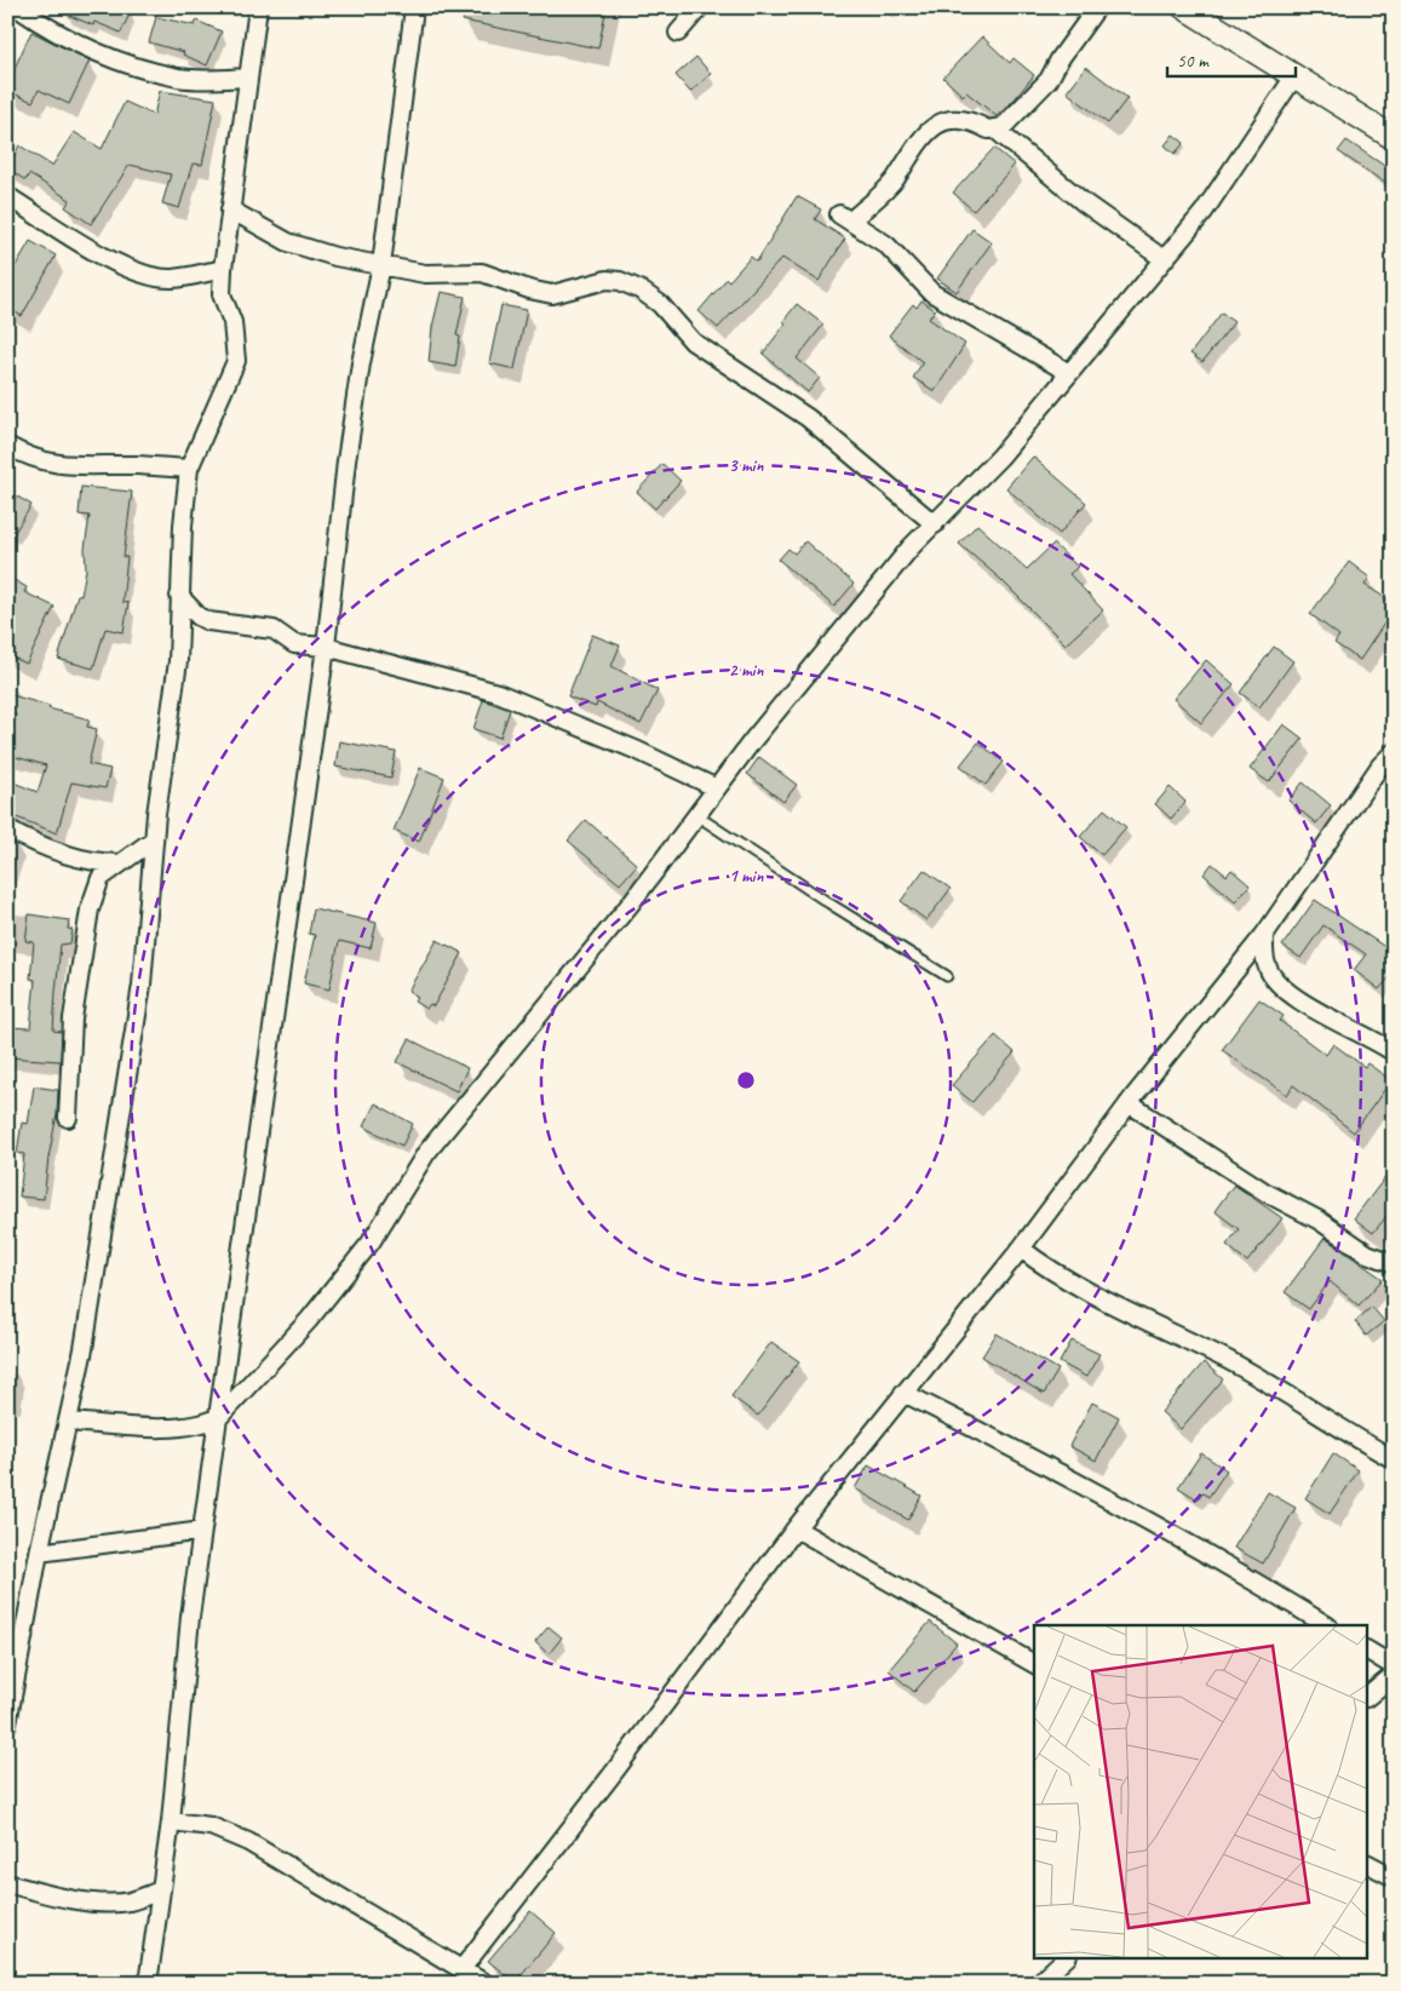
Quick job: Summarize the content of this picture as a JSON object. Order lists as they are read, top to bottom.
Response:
{
  "scale_bar": "50 m",
  "rings": ["3 min", "2 min", "1 min"]
}
